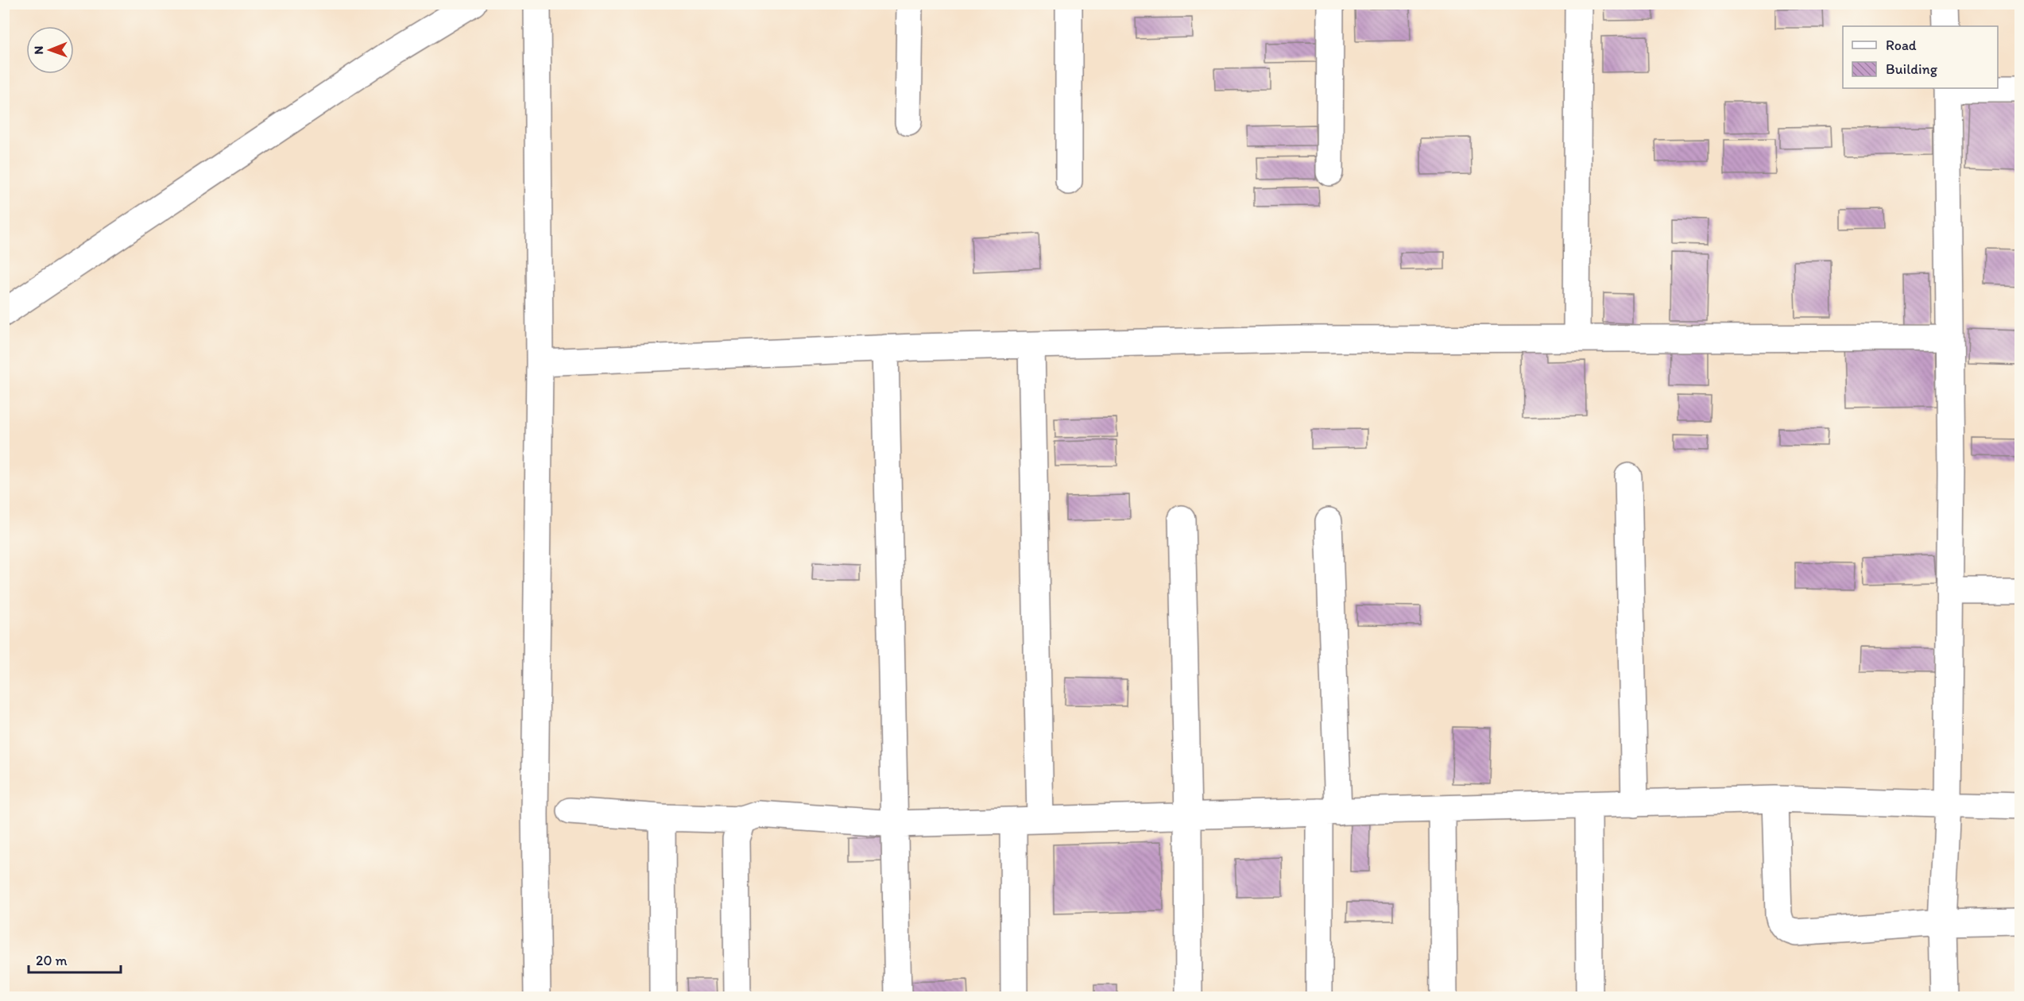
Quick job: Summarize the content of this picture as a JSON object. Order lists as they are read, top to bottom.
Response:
{
  "legend": ["Road", "Building"],
  "scale_bar": "20 m",
  "north": "left"
}
